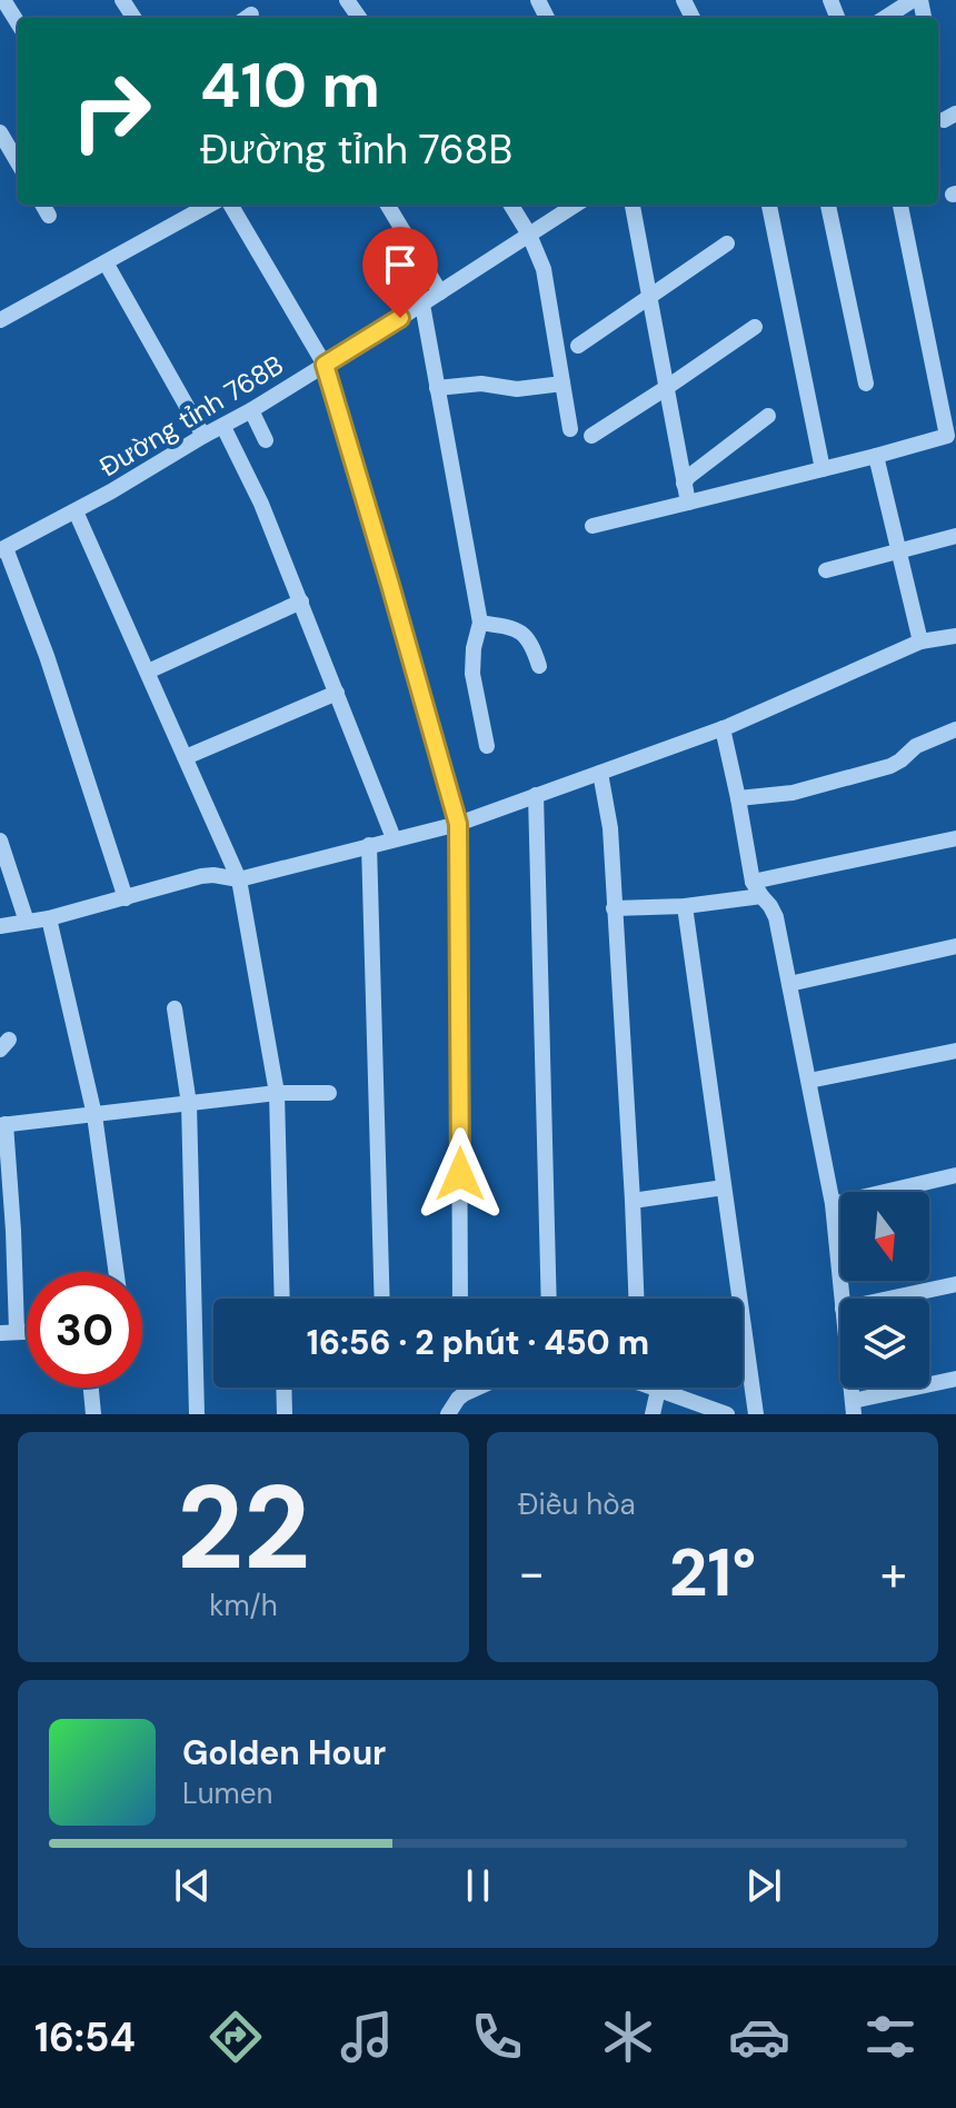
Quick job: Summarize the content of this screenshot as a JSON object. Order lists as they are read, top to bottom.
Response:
{
  "streets": {
    "street": ["Đường tỉnh 768B"]
  },
  "north": "bottom",
  "page": {
    "turn": ["410 m", "Đường tỉnh 768B"],
    "limit": "30",
    "trip": "16:56 · 2 phút · 450 m",
    "tile": [
      ["22", "km/h"],
      "Điều hòa"
    ],
    "heat": ["−", "21°", "+"],
    "song": ["Golden Hour", "Lumen"],
    "tabs": "16:54"
  }
}
